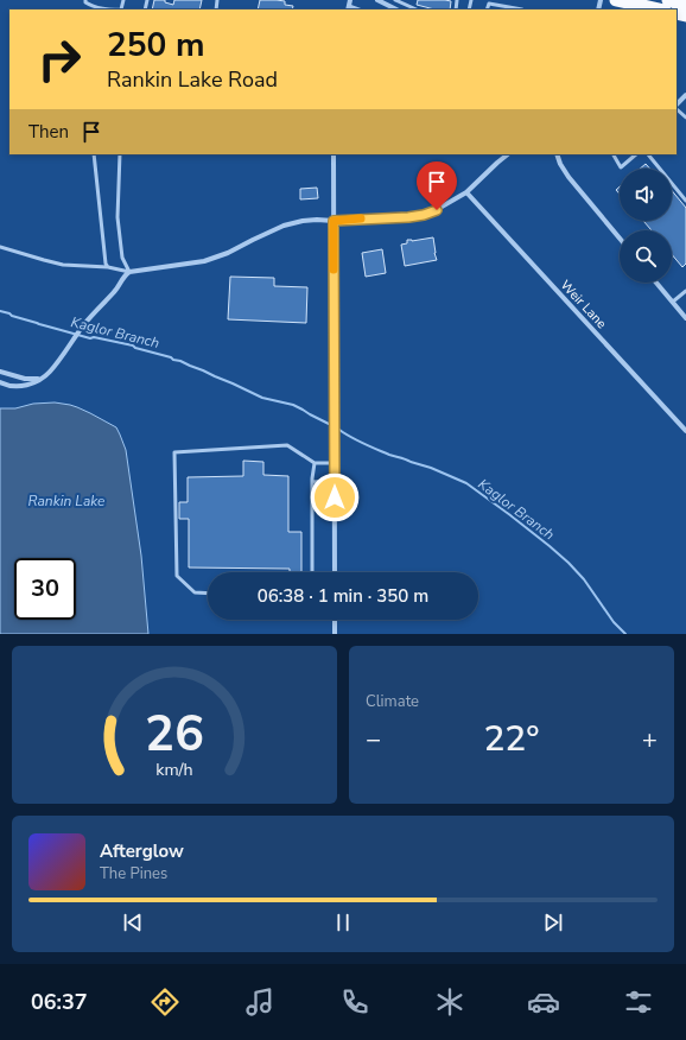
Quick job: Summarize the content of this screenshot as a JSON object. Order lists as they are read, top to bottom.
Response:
{
  "streets": {
    "street": ["Weir Lane"]
  },
  "water": ["Kaglor Branch", "Rankin Lake"],
  "page": {
    "turn": ["250 m", "Rankin Lake Road"],
    "then": "Then",
    "limit": "30",
    "trip": "06:38 · 1 min · 350 m",
    "tile": "Climate",
    "heat": ["−", "22°", "+"],
    "song": ["Afterglow", "The Pines"],
    "tabs": "06:37",
    "gauge": ["26", "km/h"]
  }
}
